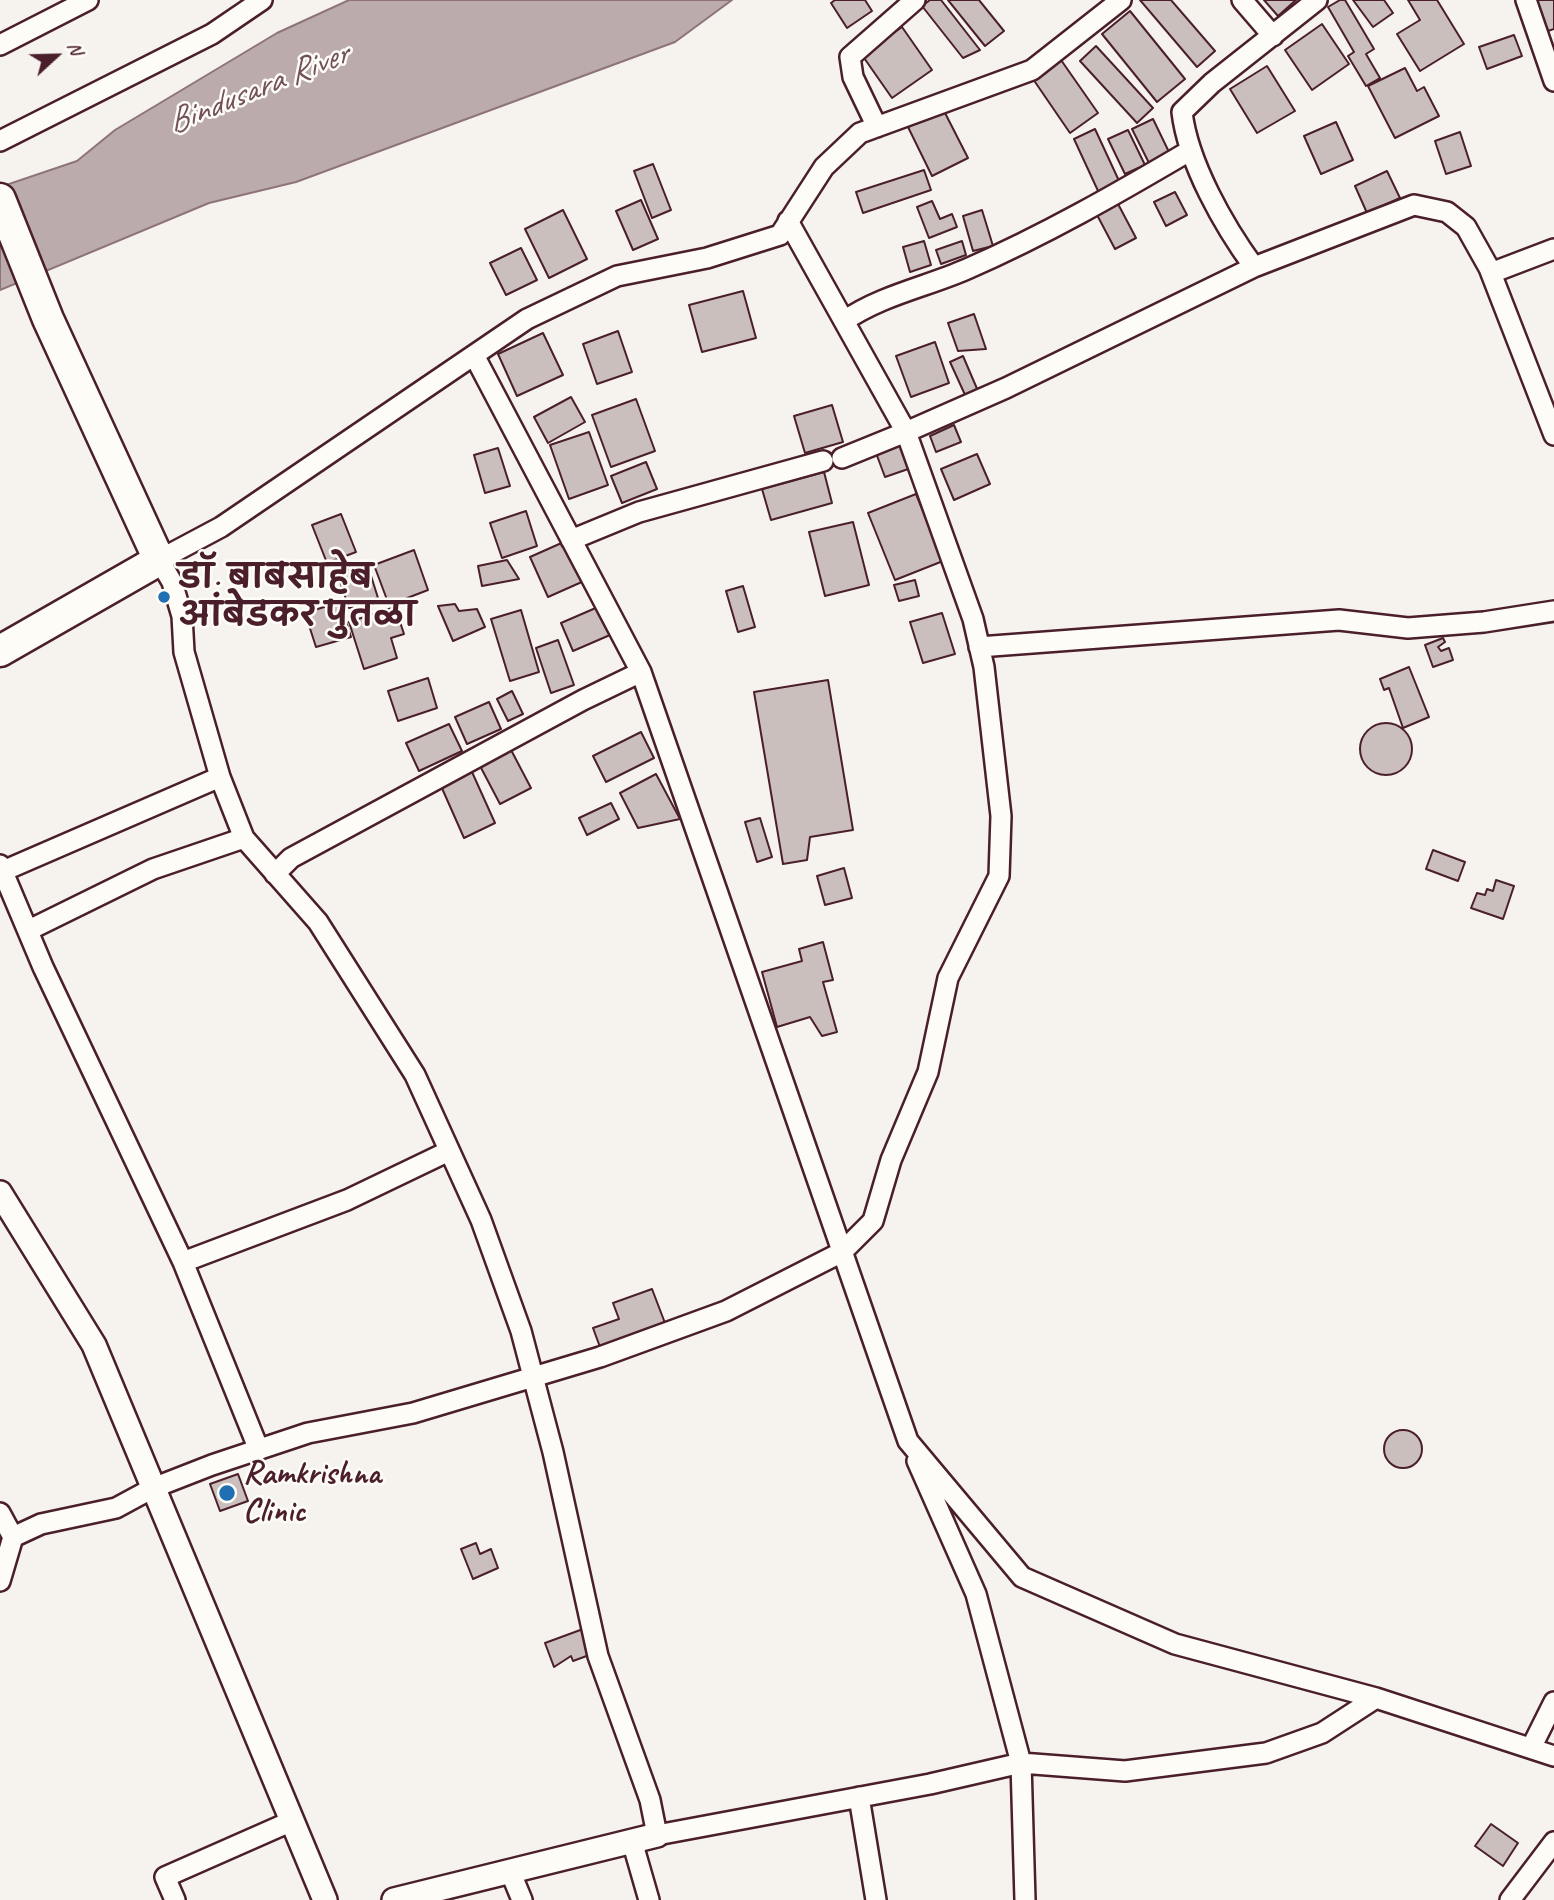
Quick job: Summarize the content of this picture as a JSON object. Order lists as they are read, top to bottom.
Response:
{
  "water": ["Bindusara River"],
  "places": ["डॉ. बाबसाहेब आंबेडकर पुतळा", "Ramkrishna Clinic"],
  "north": "right"
}
